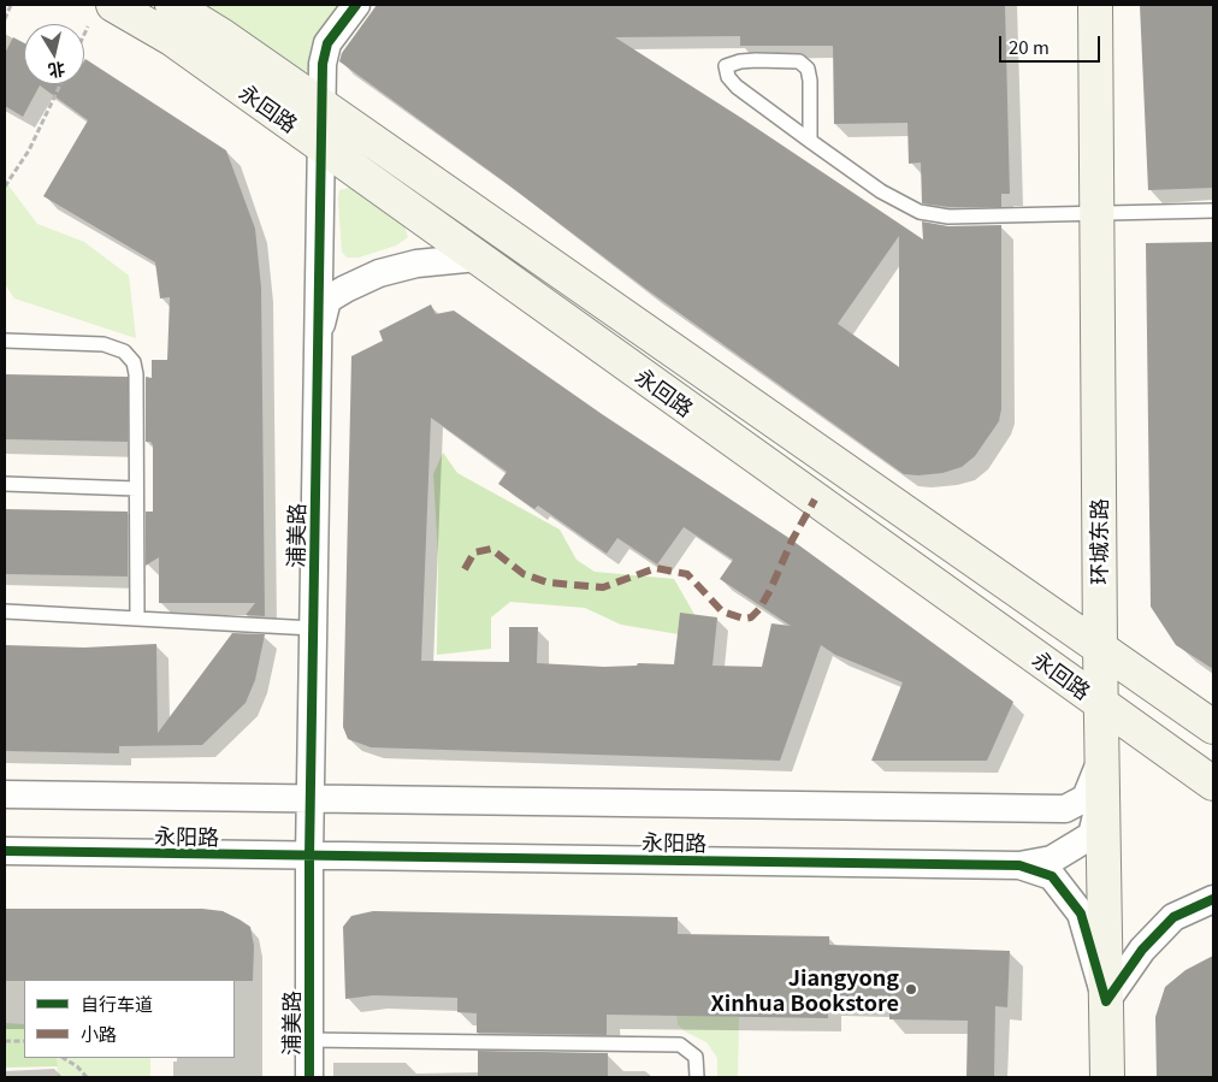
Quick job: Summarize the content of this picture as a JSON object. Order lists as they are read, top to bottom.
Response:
{
  "streets": {
    "main road": ["永回路", "环城东路"],
    "street": ["浦美路", "永阳路"]
  },
  "crossings": [
    ["永回路", "浦美路"],
    ["永回路", "环城东路"],
    ["浦美路", "永阳路"],
    ["环城东路", "永阳路"]
  ],
  "places": ["Jiangyong Xinhua Bookstore"],
  "legend": ["自行车道", "小路"],
  "scale_bar": "20 m",
  "north": "bottom"
}
